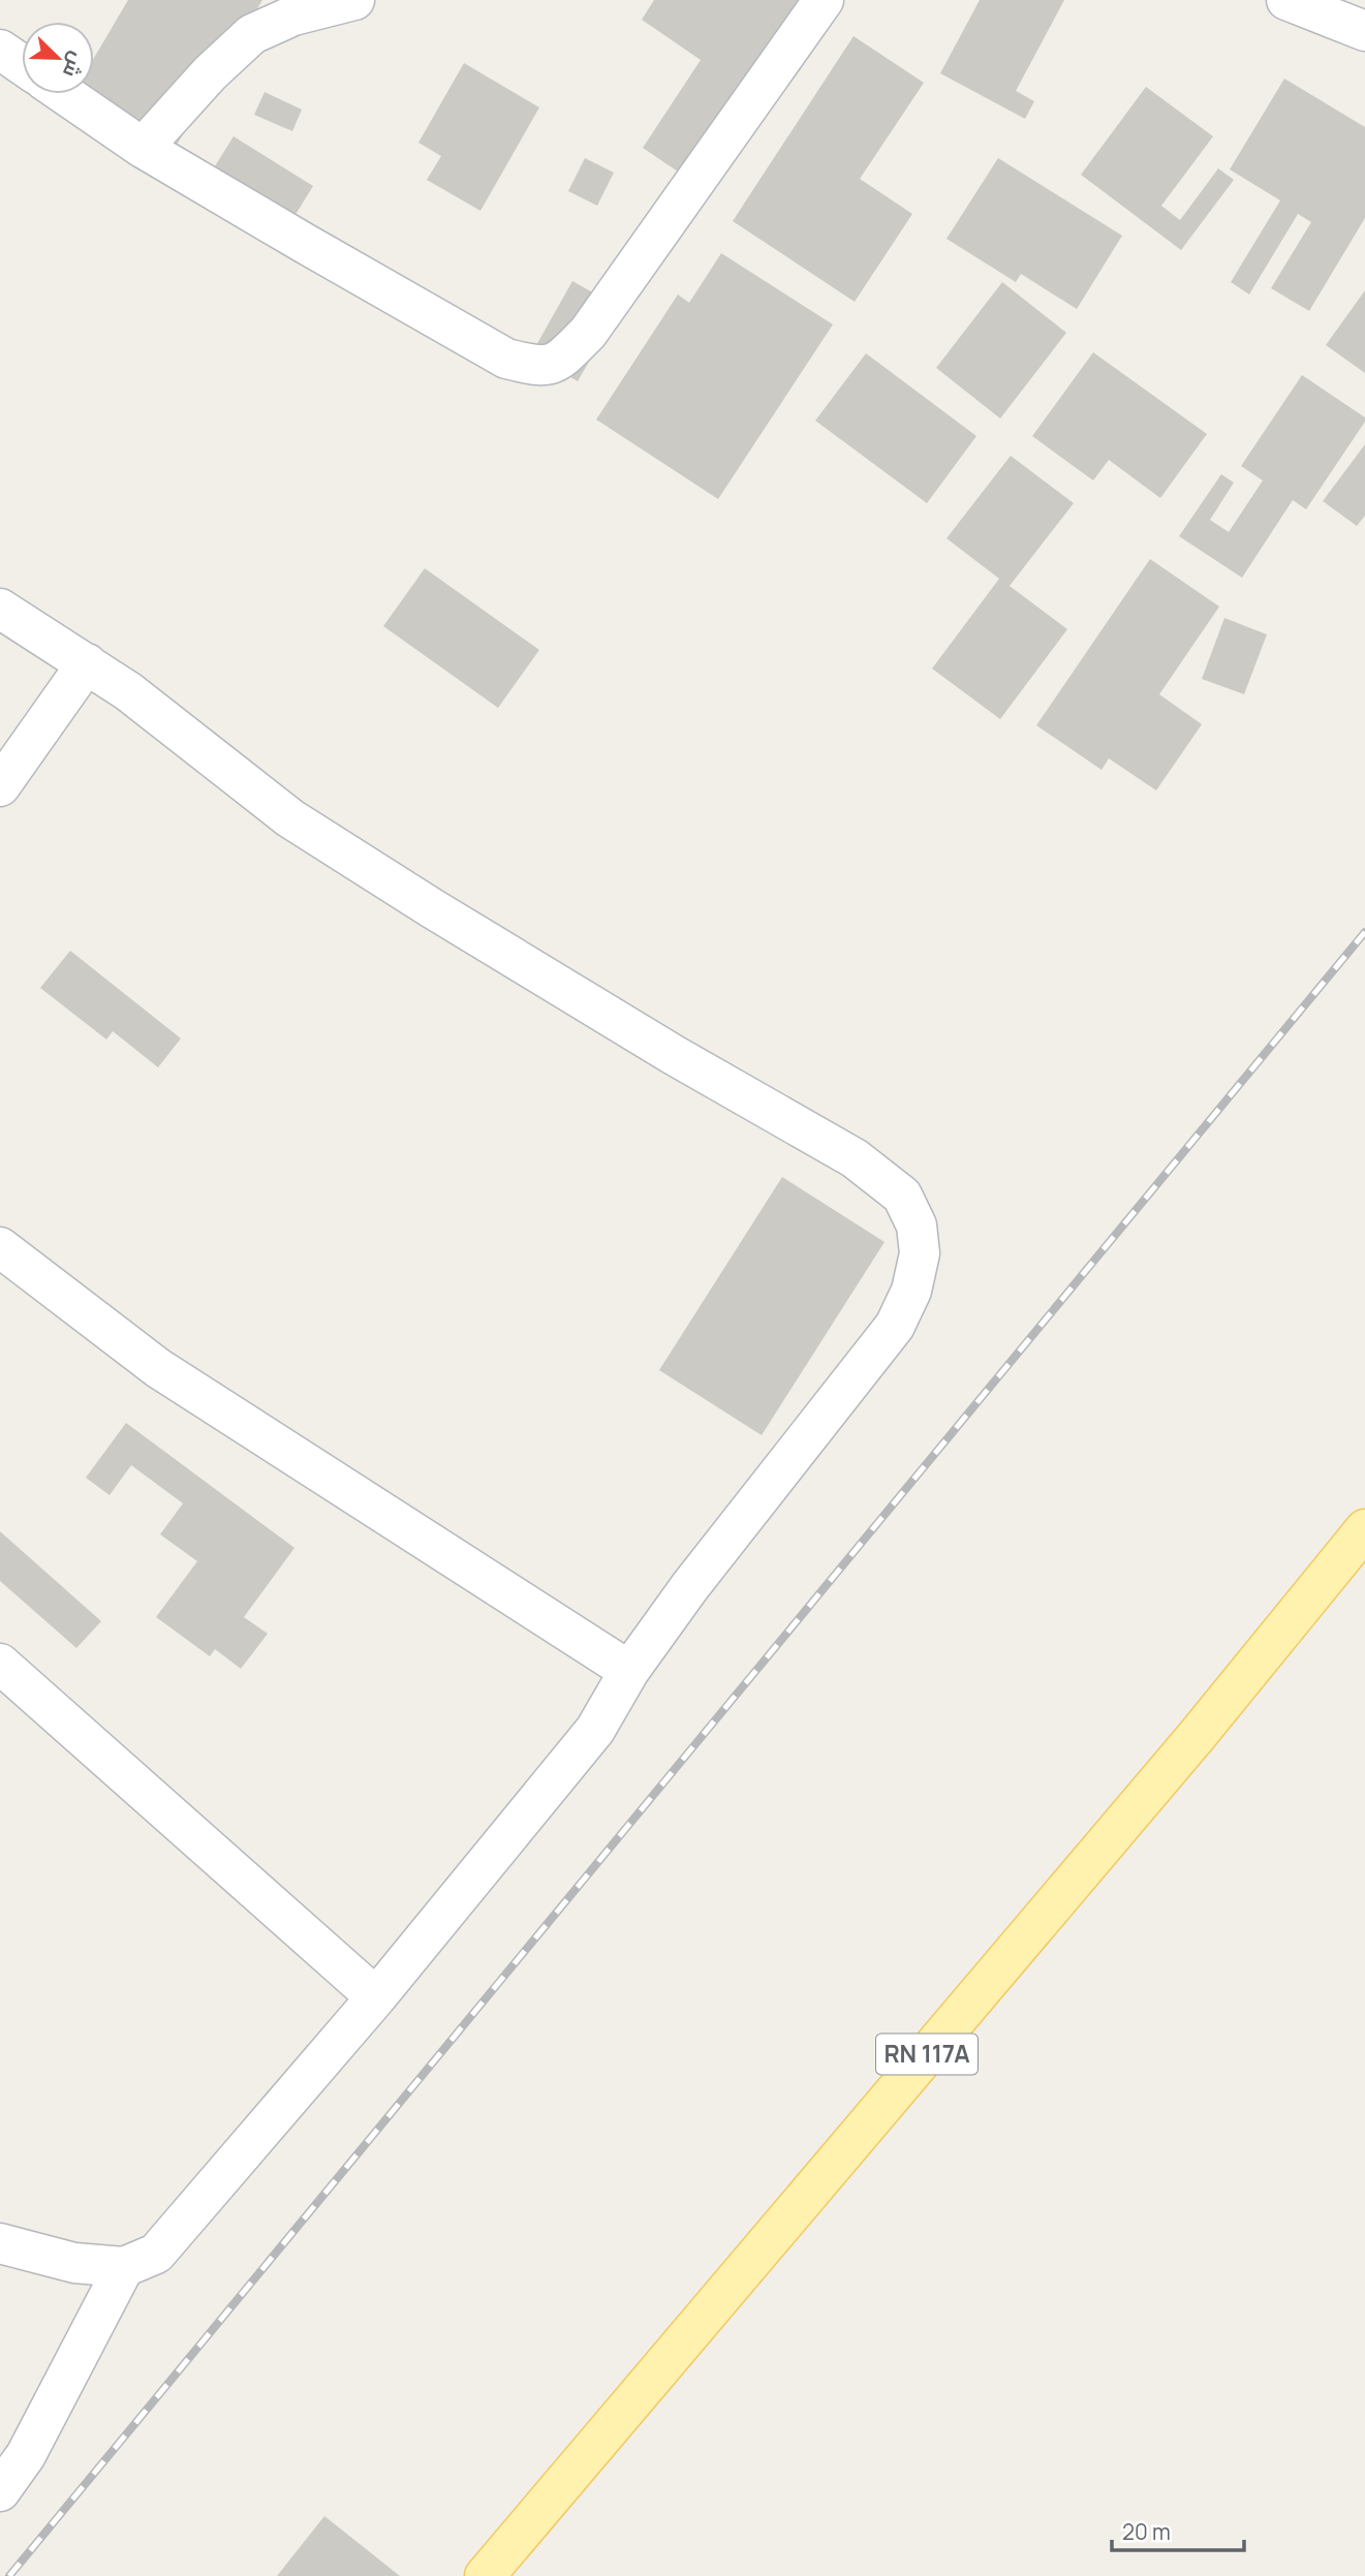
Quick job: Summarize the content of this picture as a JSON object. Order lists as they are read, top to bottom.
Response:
{
  "streets": {
    "main road": ["RN 117A"]
  },
  "scale_bar": "20 m",
  "north": "bottom right"
}
